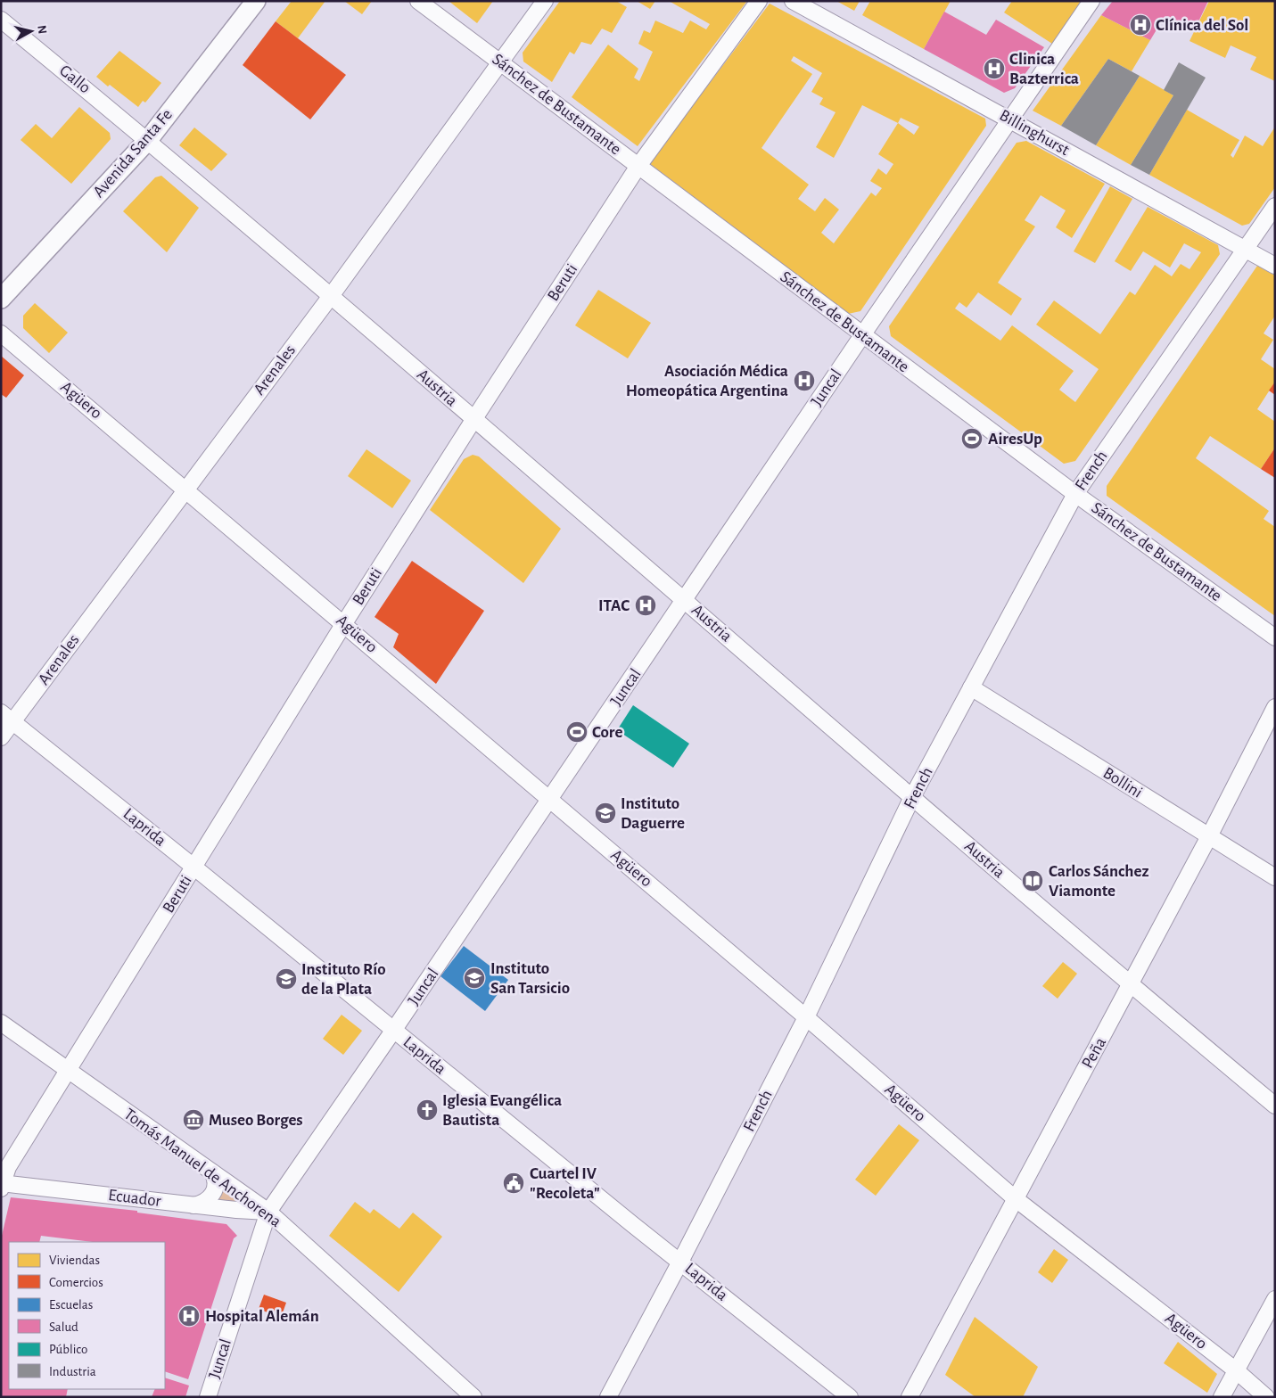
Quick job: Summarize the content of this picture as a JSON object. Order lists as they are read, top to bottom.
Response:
{
  "streets": {
    "main road": ["Avenida Santa Fe"],
    "street": [
      "Gallo",
      "Sánchez de Bustamante",
      "Billinghurst",
      "Beruti",
      "Arenales",
      "Austria",
      "Juncal",
      "Agüero",
      "French",
      "Bollini",
      "Laprida",
      "Peña",
      "Tomás Manuel de Anchorena",
      "Ecuador"
    ]
  },
  "crossings": [
    ["Gallo", "Avenida Santa Fe"],
    ["Gallo", "Austria"],
    ["Sánchez de Bustamante", "Beruti"],
    ["Sánchez de Bustamante", "Arenales"],
    ["Sánchez de Bustamante", "Juncal"],
    ["Sánchez de Bustamante", "French"],
    ["Billinghurst", "Juncal"],
    ["Billinghurst", "French"],
    ["Avenida Santa Fe", "Austria"],
    ["Beruti", "Austria"],
    ["Beruti", "Agüero"],
    ["Beruti", "Laprida"],
    ["Beruti", "Tomás Manuel de Anchorena"],
    ["Beruti", "Ecuador"],
    ["Arenales", "Austria"],
    ["Arenales", "Agüero"],
    ["Arenales", "Laprida"],
    ["Austria", "Juncal"],
    ["Austria", "French"],
    ["Austria", "Peña"],
    ["Juncal", "Agüero"],
    ["Juncal", "Laprida"],
    ["Juncal", "Tomás Manuel de Anchorena"],
    ["Juncal", "Ecuador"],
    ["Agüero", "French"],
    ["Agüero", "Peña"],
    ["French", "Bollini"],
    ["French", "Laprida"],
    ["Bollini", "Peña"],
    ["Tomás Manuel de Anchorena", "Ecuador"]
  ],
  "places": {
    "hospital": [
      "Clínica del Sol",
      "Clinica Bazterrica",
      "Asociación Médica Homeopática Argentina",
      "ITAC",
      "Hospital Alemán"
    ],
    "sports": ["AiresUp", "Core"],
    "school or university": ["Instituto Daguerre", "Instituto San Tarsicio", "Instituto Río de la Plata"],
    "library": ["Carlos Sánchez Viamonte"],
    "church": ["Iglesia Evangélica Bautista"],
    "museum": ["Museo Borges"],
    "public building": ["Cuartel IV \"Recoleta\""]
  },
  "legend": [
    "Viviendas",
    "Comercios",
    "Escuelas",
    "Salud",
    "Público",
    "Industria"
  ],
  "north": "right"
}
